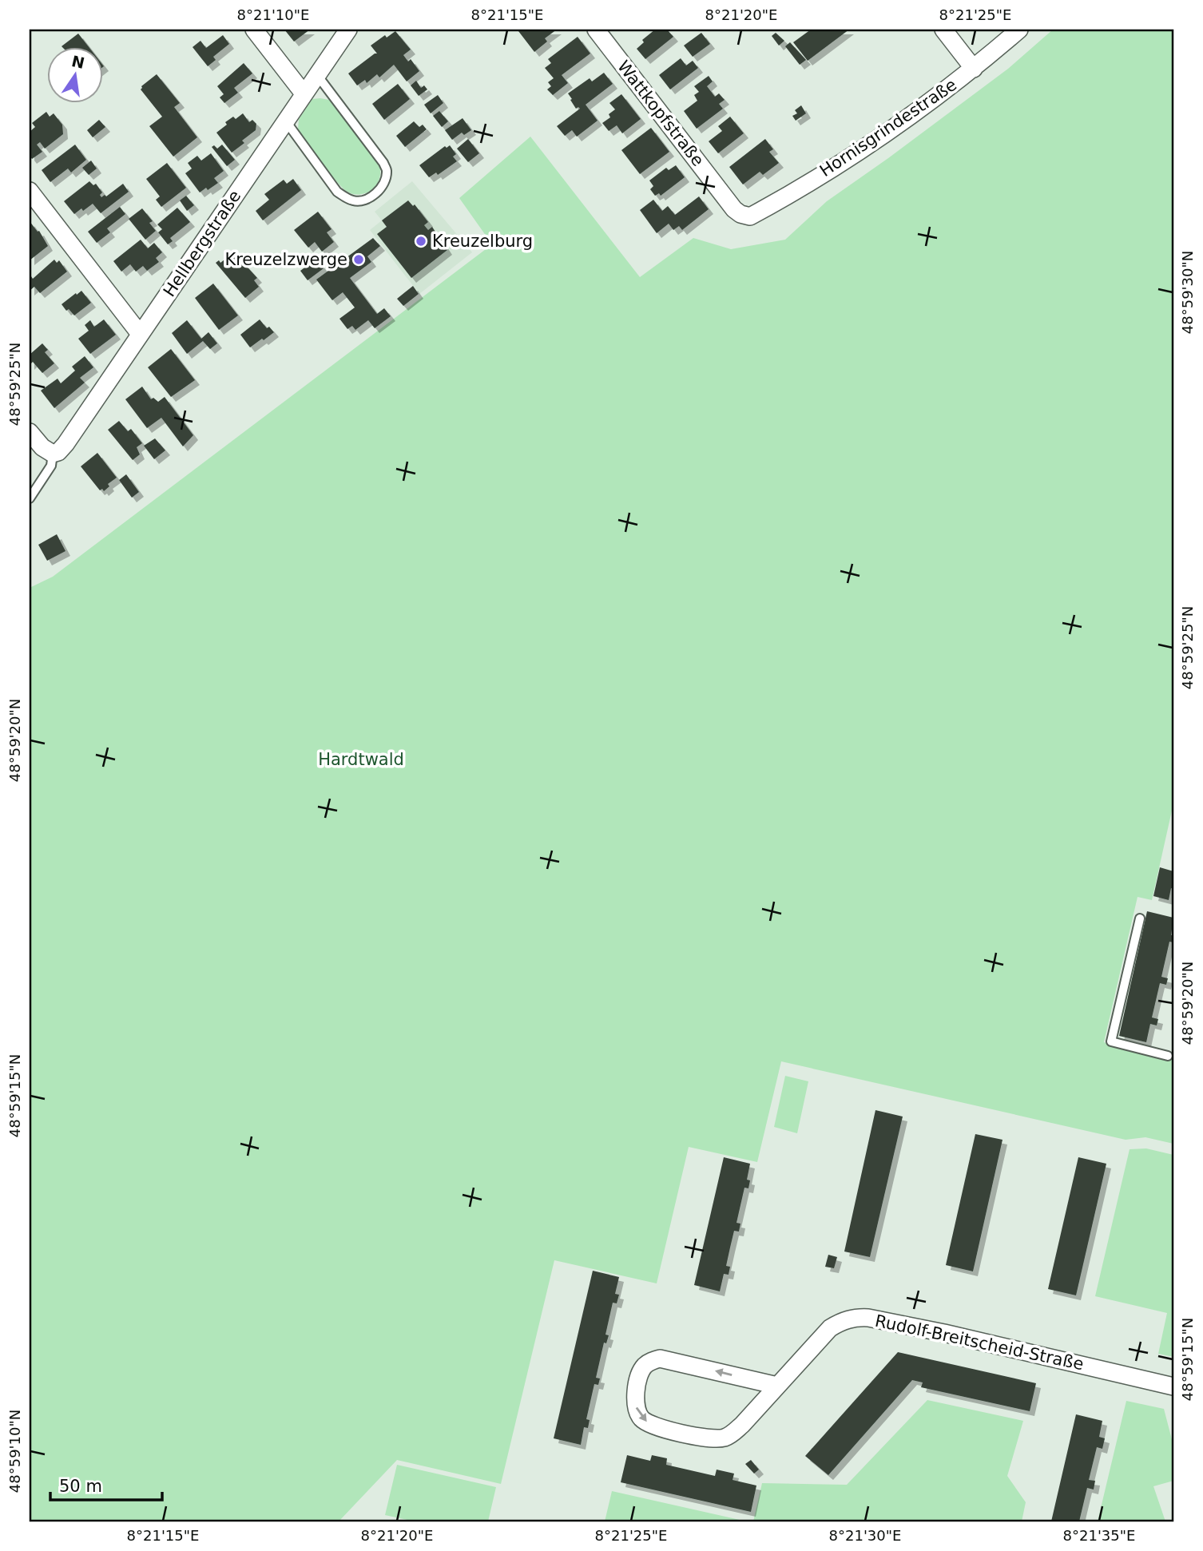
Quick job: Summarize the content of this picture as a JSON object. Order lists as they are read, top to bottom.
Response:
{
  "streets": {
    "street": [
      "Wattkopfstraße",
      "Hornisgrindestraße",
      "Hellbergstraße",
      "Rudolf-Breitscheid-Straße"
    ]
  },
  "crossings": [
    ["Wattkopfstraße", "Hornisgrindestraße"]
  ],
  "parks": ["Hardtwald"],
  "places": ["Kreuzelburg", "Kreuzelzwerge"],
  "scale_bar": "50 m",
  "north": "top",
  "coordinates": [
    "8°21'10\"E",
    "8°21'15\"E",
    "8°21'20\"E",
    "8°21'25\"E",
    "48°59'30\"N",
    "48°59'25\"N",
    "48°59'20\"N",
    "48°59'15\"N",
    "48°59'10\"N",
    "8°21'30\"E",
    "8°21'35\"E"
  ]
}
